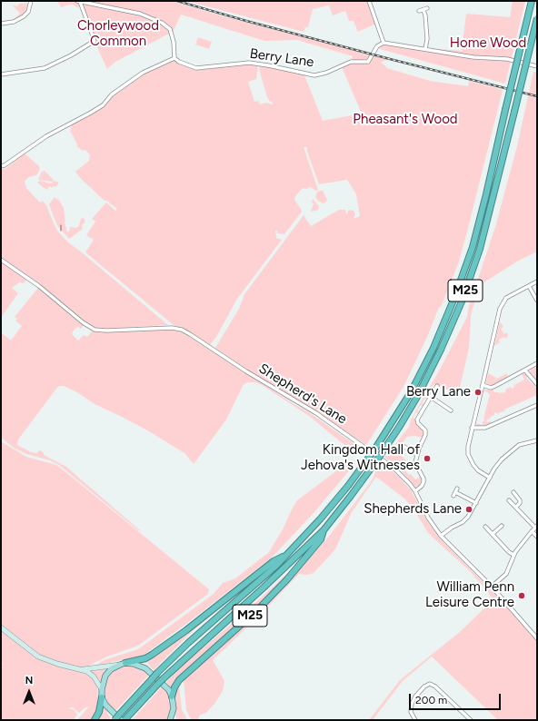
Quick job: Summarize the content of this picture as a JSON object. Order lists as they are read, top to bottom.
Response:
{
  "streets": {
    "highway": ["M25"],
    "street": ["Berry Lane", "Shepherd's Lane"]
  },
  "parks": ["Chorleywood Common", "Home Wood", "Pheasant's Wood"],
  "places": [
    "Berry Lane",
    "Kingdom Hall of Jehova's Witnesses",
    "Shepherds Lane",
    "William Penn Leisure Centre"
  ],
  "scale_bar": "200 m",
  "north": "top"
}
